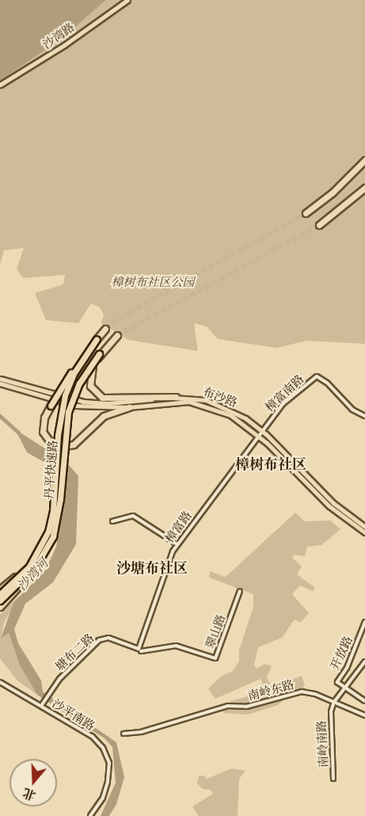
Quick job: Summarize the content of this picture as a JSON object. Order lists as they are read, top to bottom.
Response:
{
  "streets": {
    "highway": ["丹平快速路"],
    "main road": ["沙湾路", "布沙路"],
    "street": [
      "樟富南路",
      "樟富路",
      "翠山路",
      "塘布二路",
      "开放路",
      "南岭东路",
      "沙平南路",
      "南岭南路"
    ]
  },
  "crossings": [
    ["樟富南路", "布沙路"],
    ["樟富南路", "樟富路"],
    ["布沙路", "樟富路"],
    ["樟富路", "翠山路"],
    ["樟富路", "塘布二路"],
    ["翠山路", "塘布二路"],
    ["塘布二路", "沙平南路"],
    ["开放路", "南岭南路"],
    ["南岭东路", "南岭南路"]
  ],
  "districts": ["樟树布社区", "沙塘布社区"],
  "water": ["沙湾河"],
  "parks": ["樟树布社区公园"],
  "north": "bottom"
}
